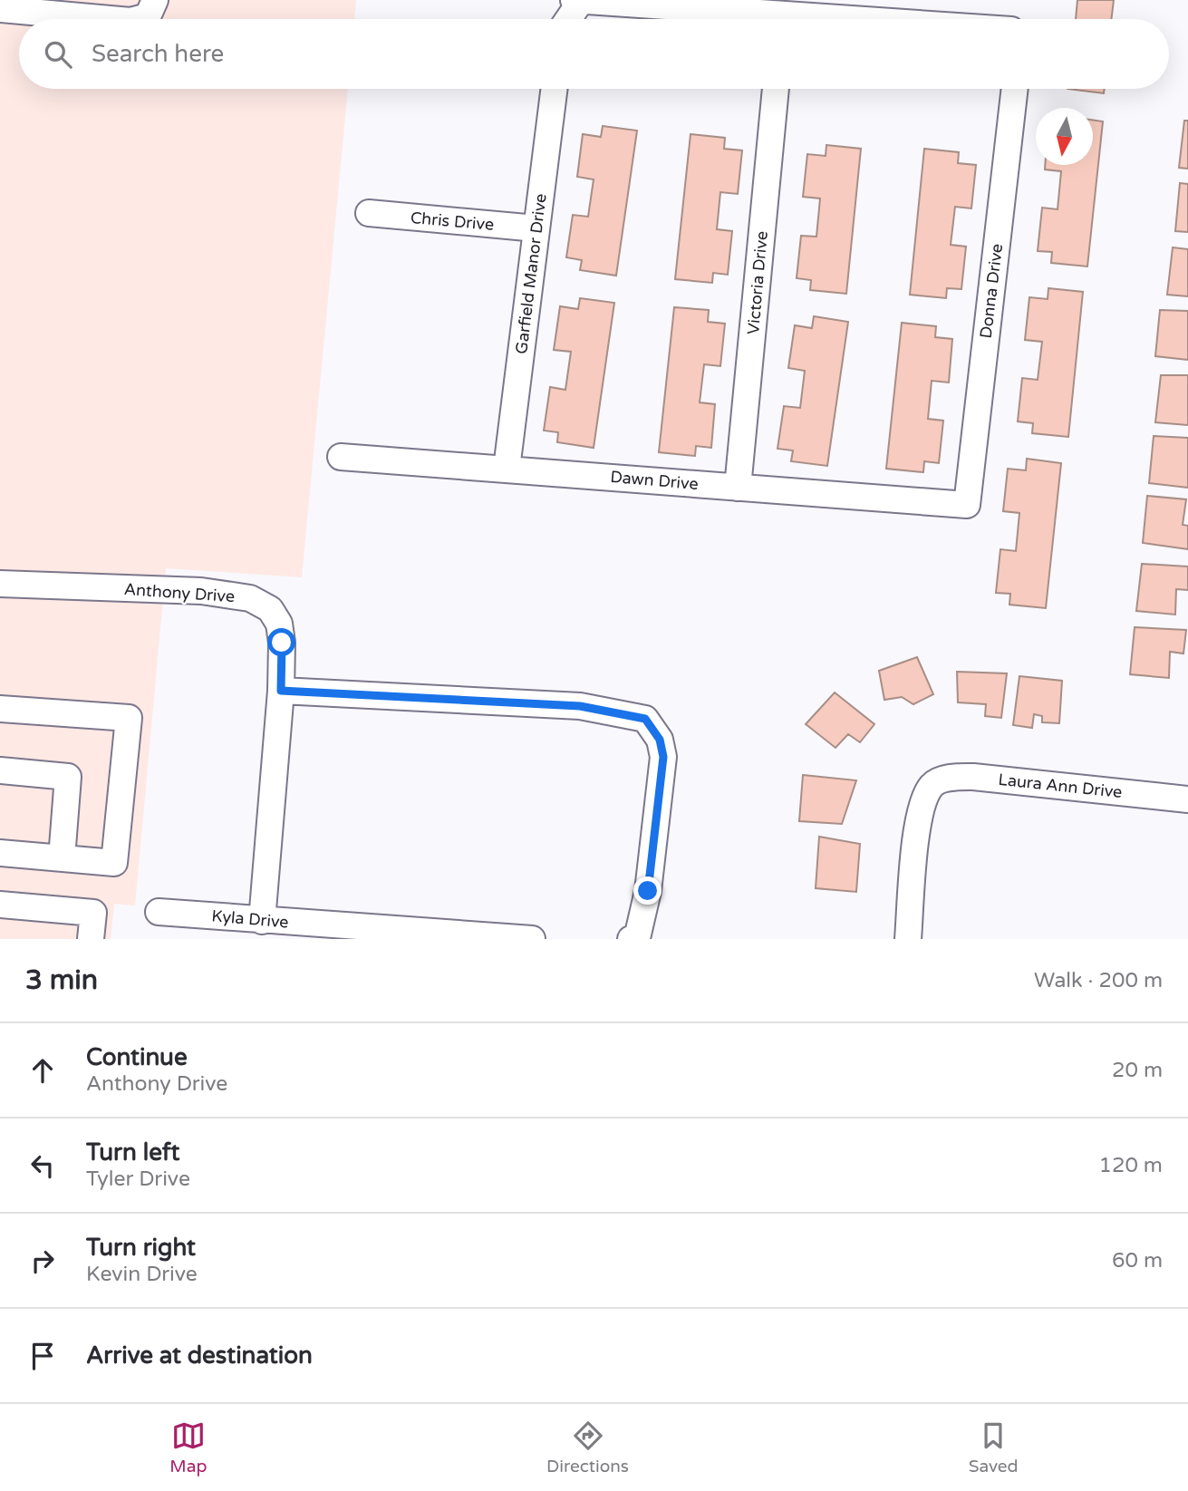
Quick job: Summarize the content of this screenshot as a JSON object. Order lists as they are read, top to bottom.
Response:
{
  "streets": {
    "street": [
      "Chris Drive",
      "Garfield Manor Drive",
      "Victoria Drive",
      "Donna Drive",
      "Dawn Drive",
      "Anthony Drive",
      "Laura Ann Drive",
      "Kyla Drive"
    ]
  },
  "crossings": [
    ["Chris Drive", "Garfield Manor Drive"],
    ["Garfield Manor Drive", "Dawn Drive"],
    ["Victoria Drive", "Dawn Drive"],
    ["Donna Drive", "Dawn Drive"],
    ["Anthony Drive", "Kyla Drive"]
  ],
  "north": "bottom",
  "page": {
    "search": "Search here",
    "heading": ["3 min", "Walk · 200 m"],
    "list": [
      ["Continue", "Anthony Drive", "20 m"],
      ["Turn left", "Tyler Drive", "120 m"],
      ["Turn right", "Kevin Drive", "60 m"],
      "Arrive at destination"
    ],
    "nav": ["Map", "Directions", "Saved"]
  }
}
